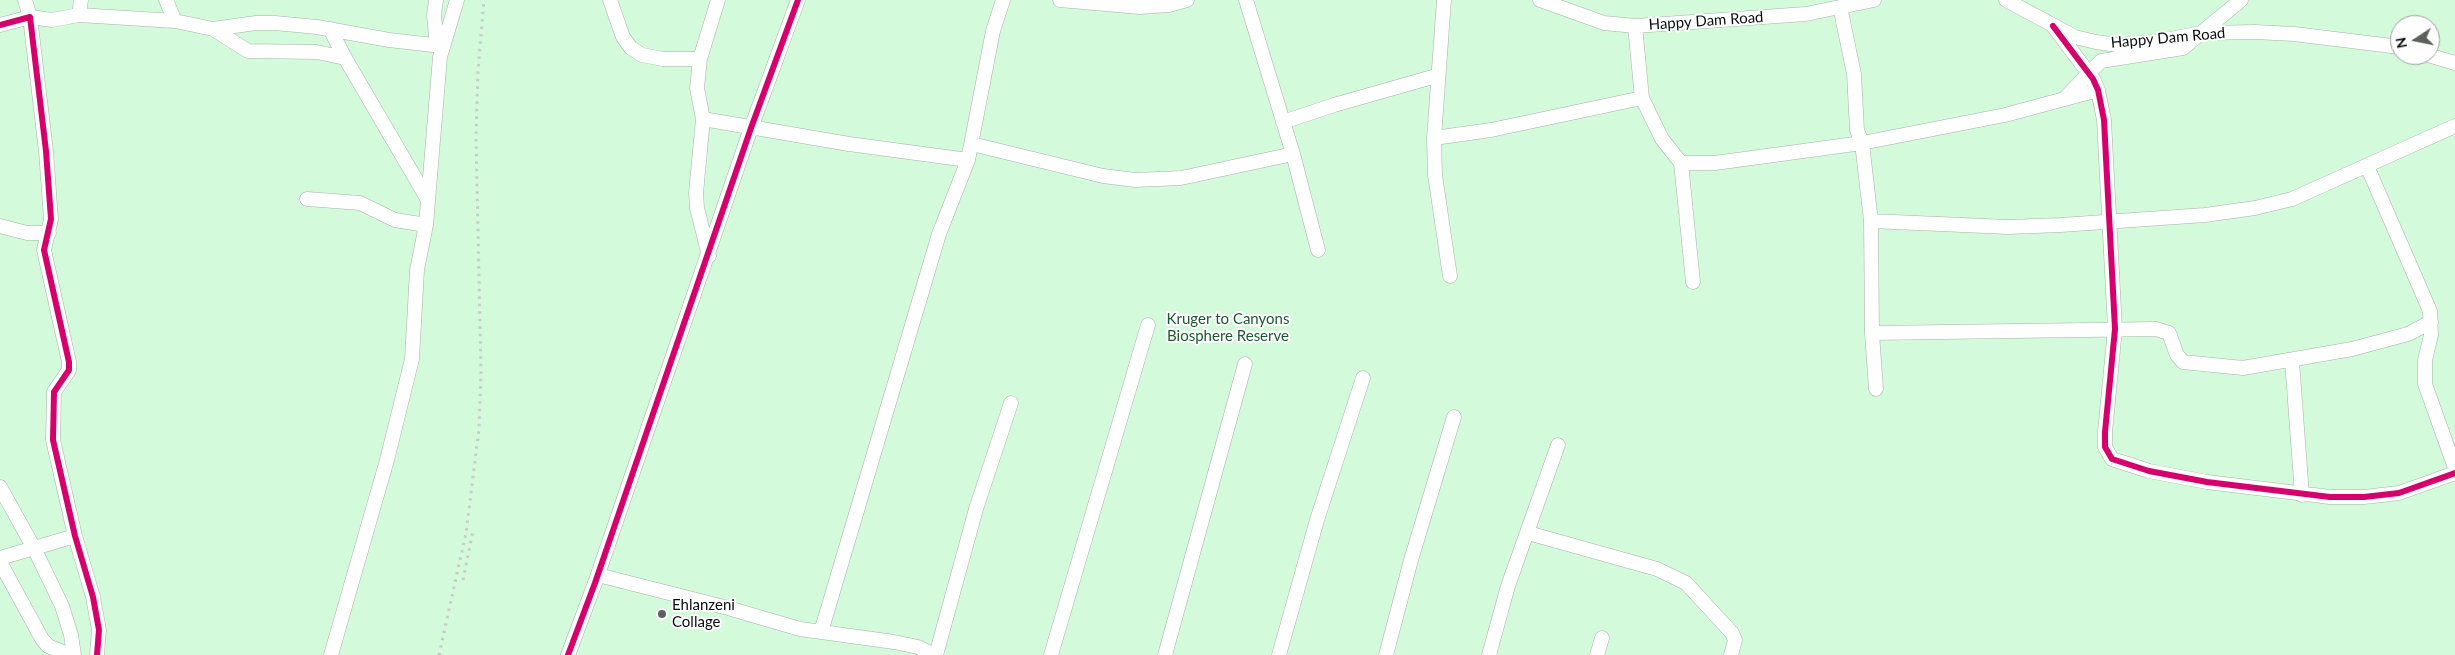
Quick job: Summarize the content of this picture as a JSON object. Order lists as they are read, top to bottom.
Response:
{
  "streets": {
    "street": ["Happy Dam Road"]
  },
  "parks": ["Kruger to Canyons Biosphere Reserve"],
  "places": ["Ehlanzeni Collage"],
  "north": "left"
}
